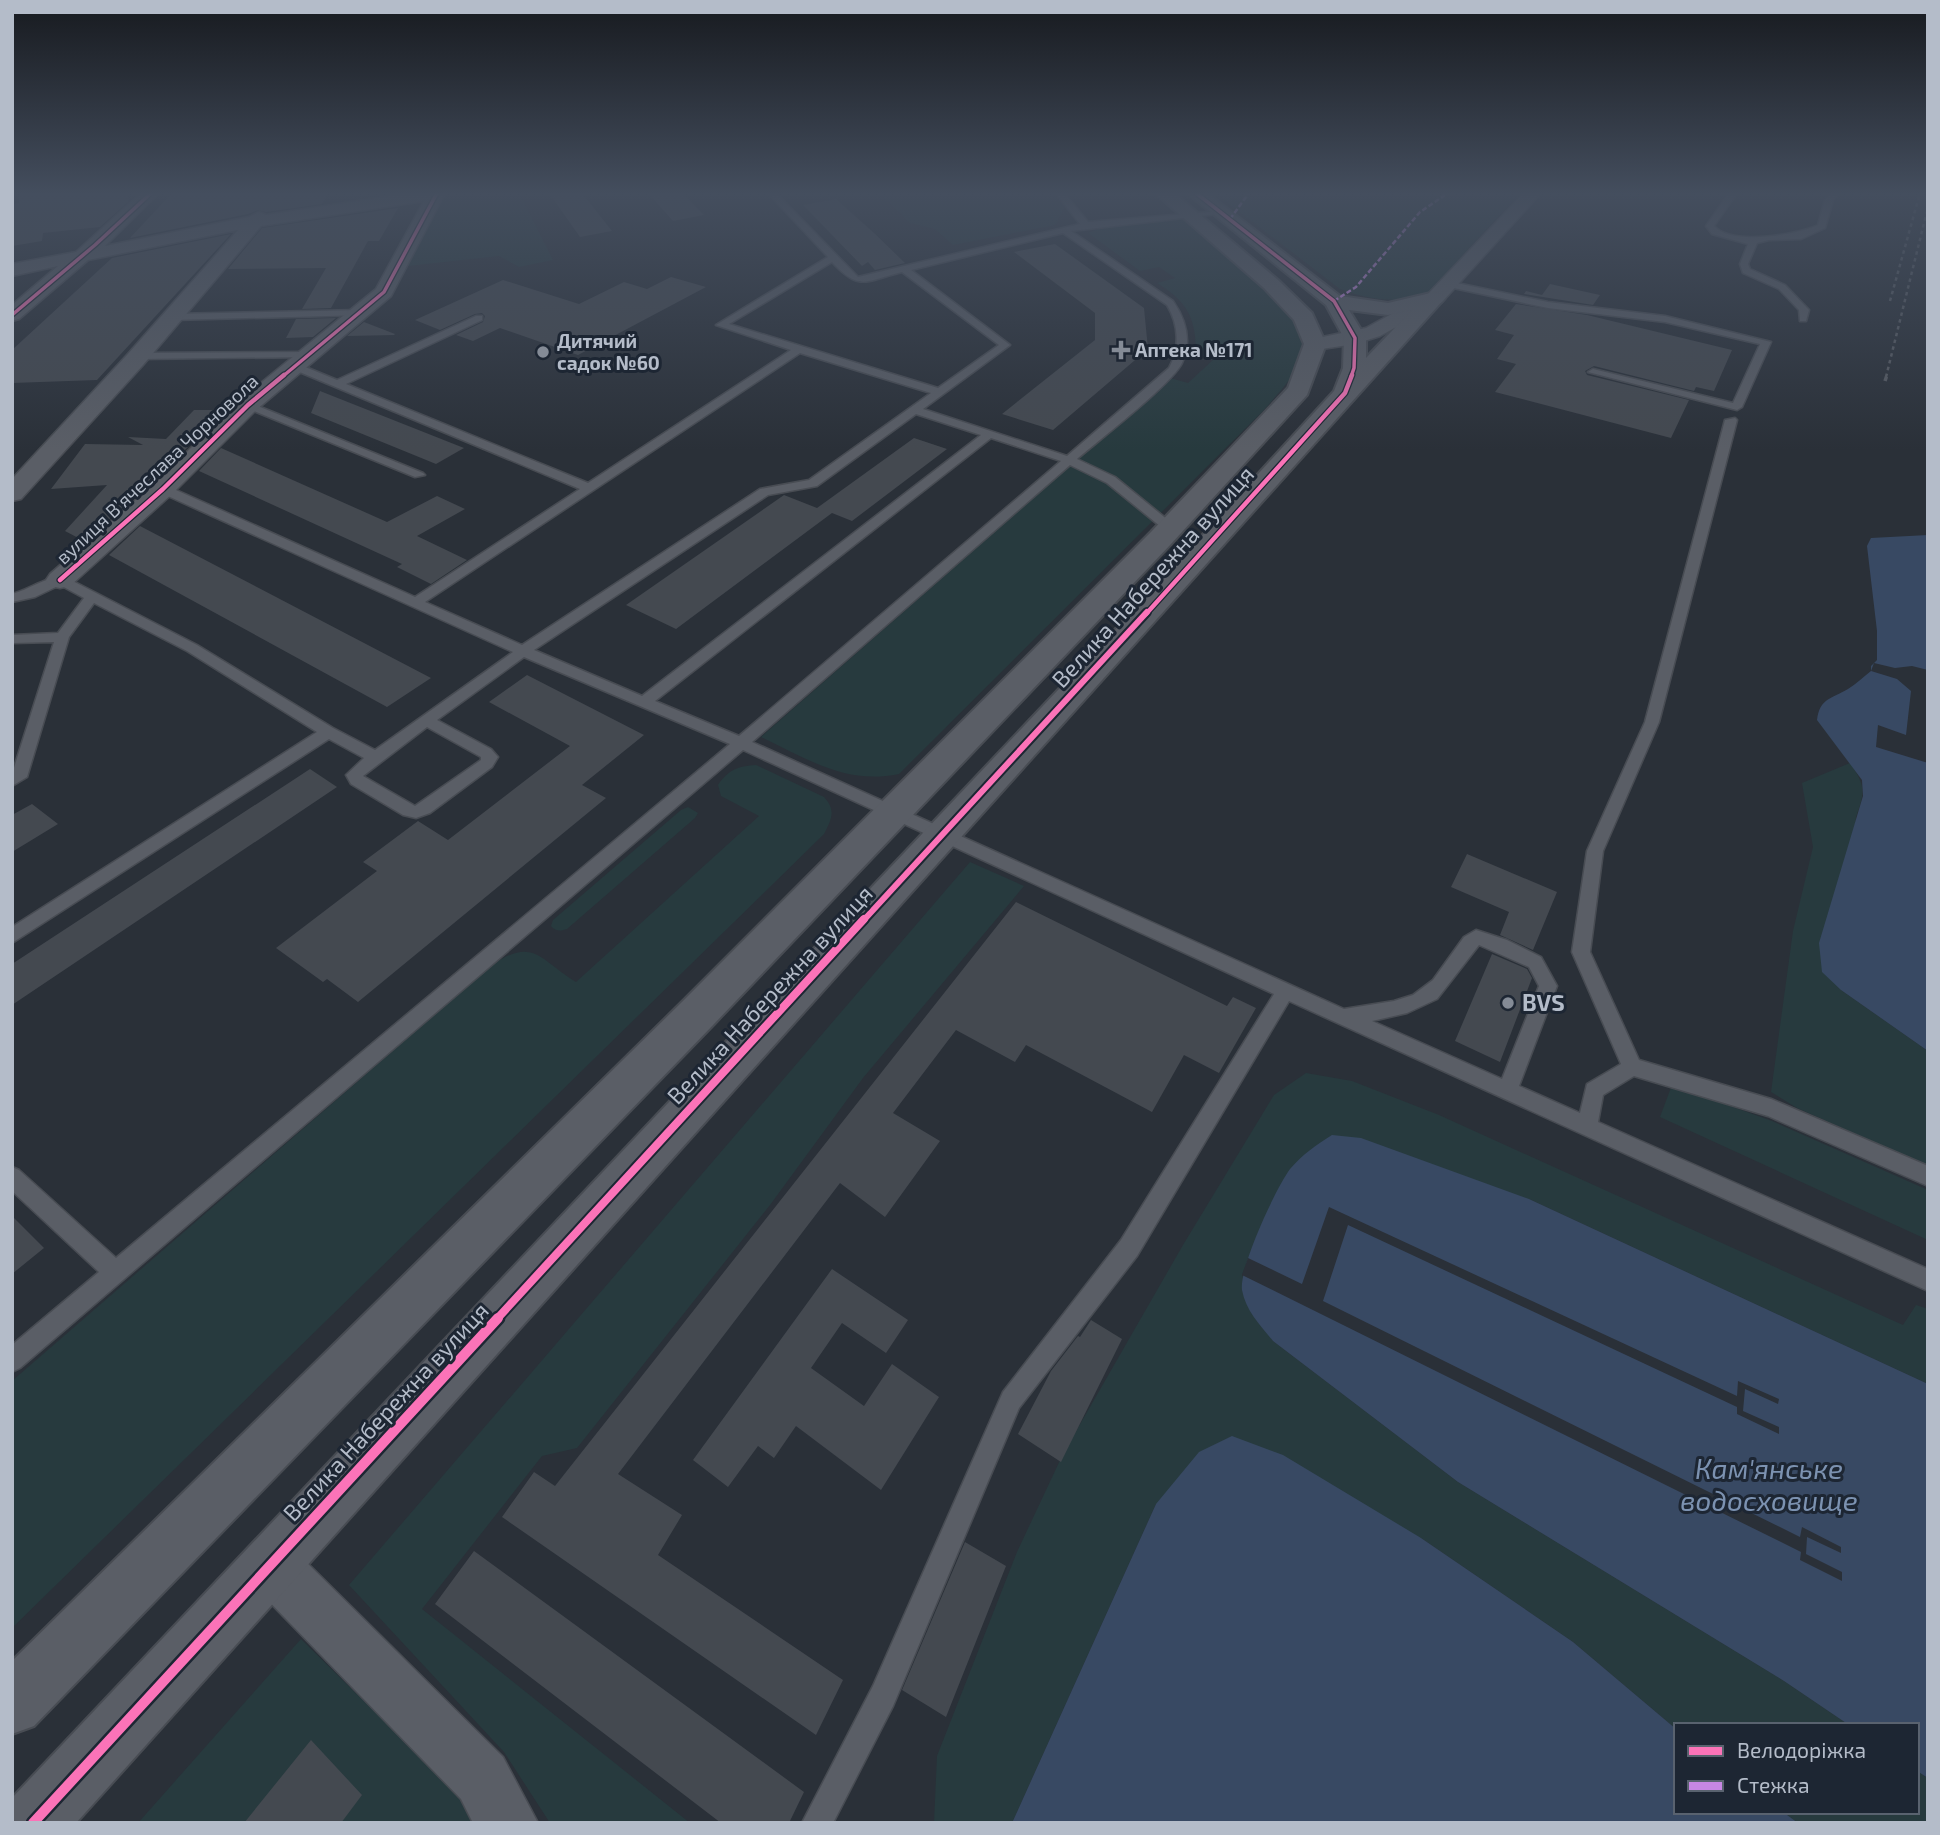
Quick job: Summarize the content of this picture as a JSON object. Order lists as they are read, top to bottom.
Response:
{
  "streets": {
    "street": ["вулиця Вʼячеслава Чорновола", "Велика Набережна вулиця"]
  },
  "water": ["Кам'янське водосховище"],
  "places": {
    "health": ["Аптека №171"],
    "other": ["Дитячий садок №60", "BVS"]
  },
  "legend": ["Велодоріжка", "Стежка"]
}
